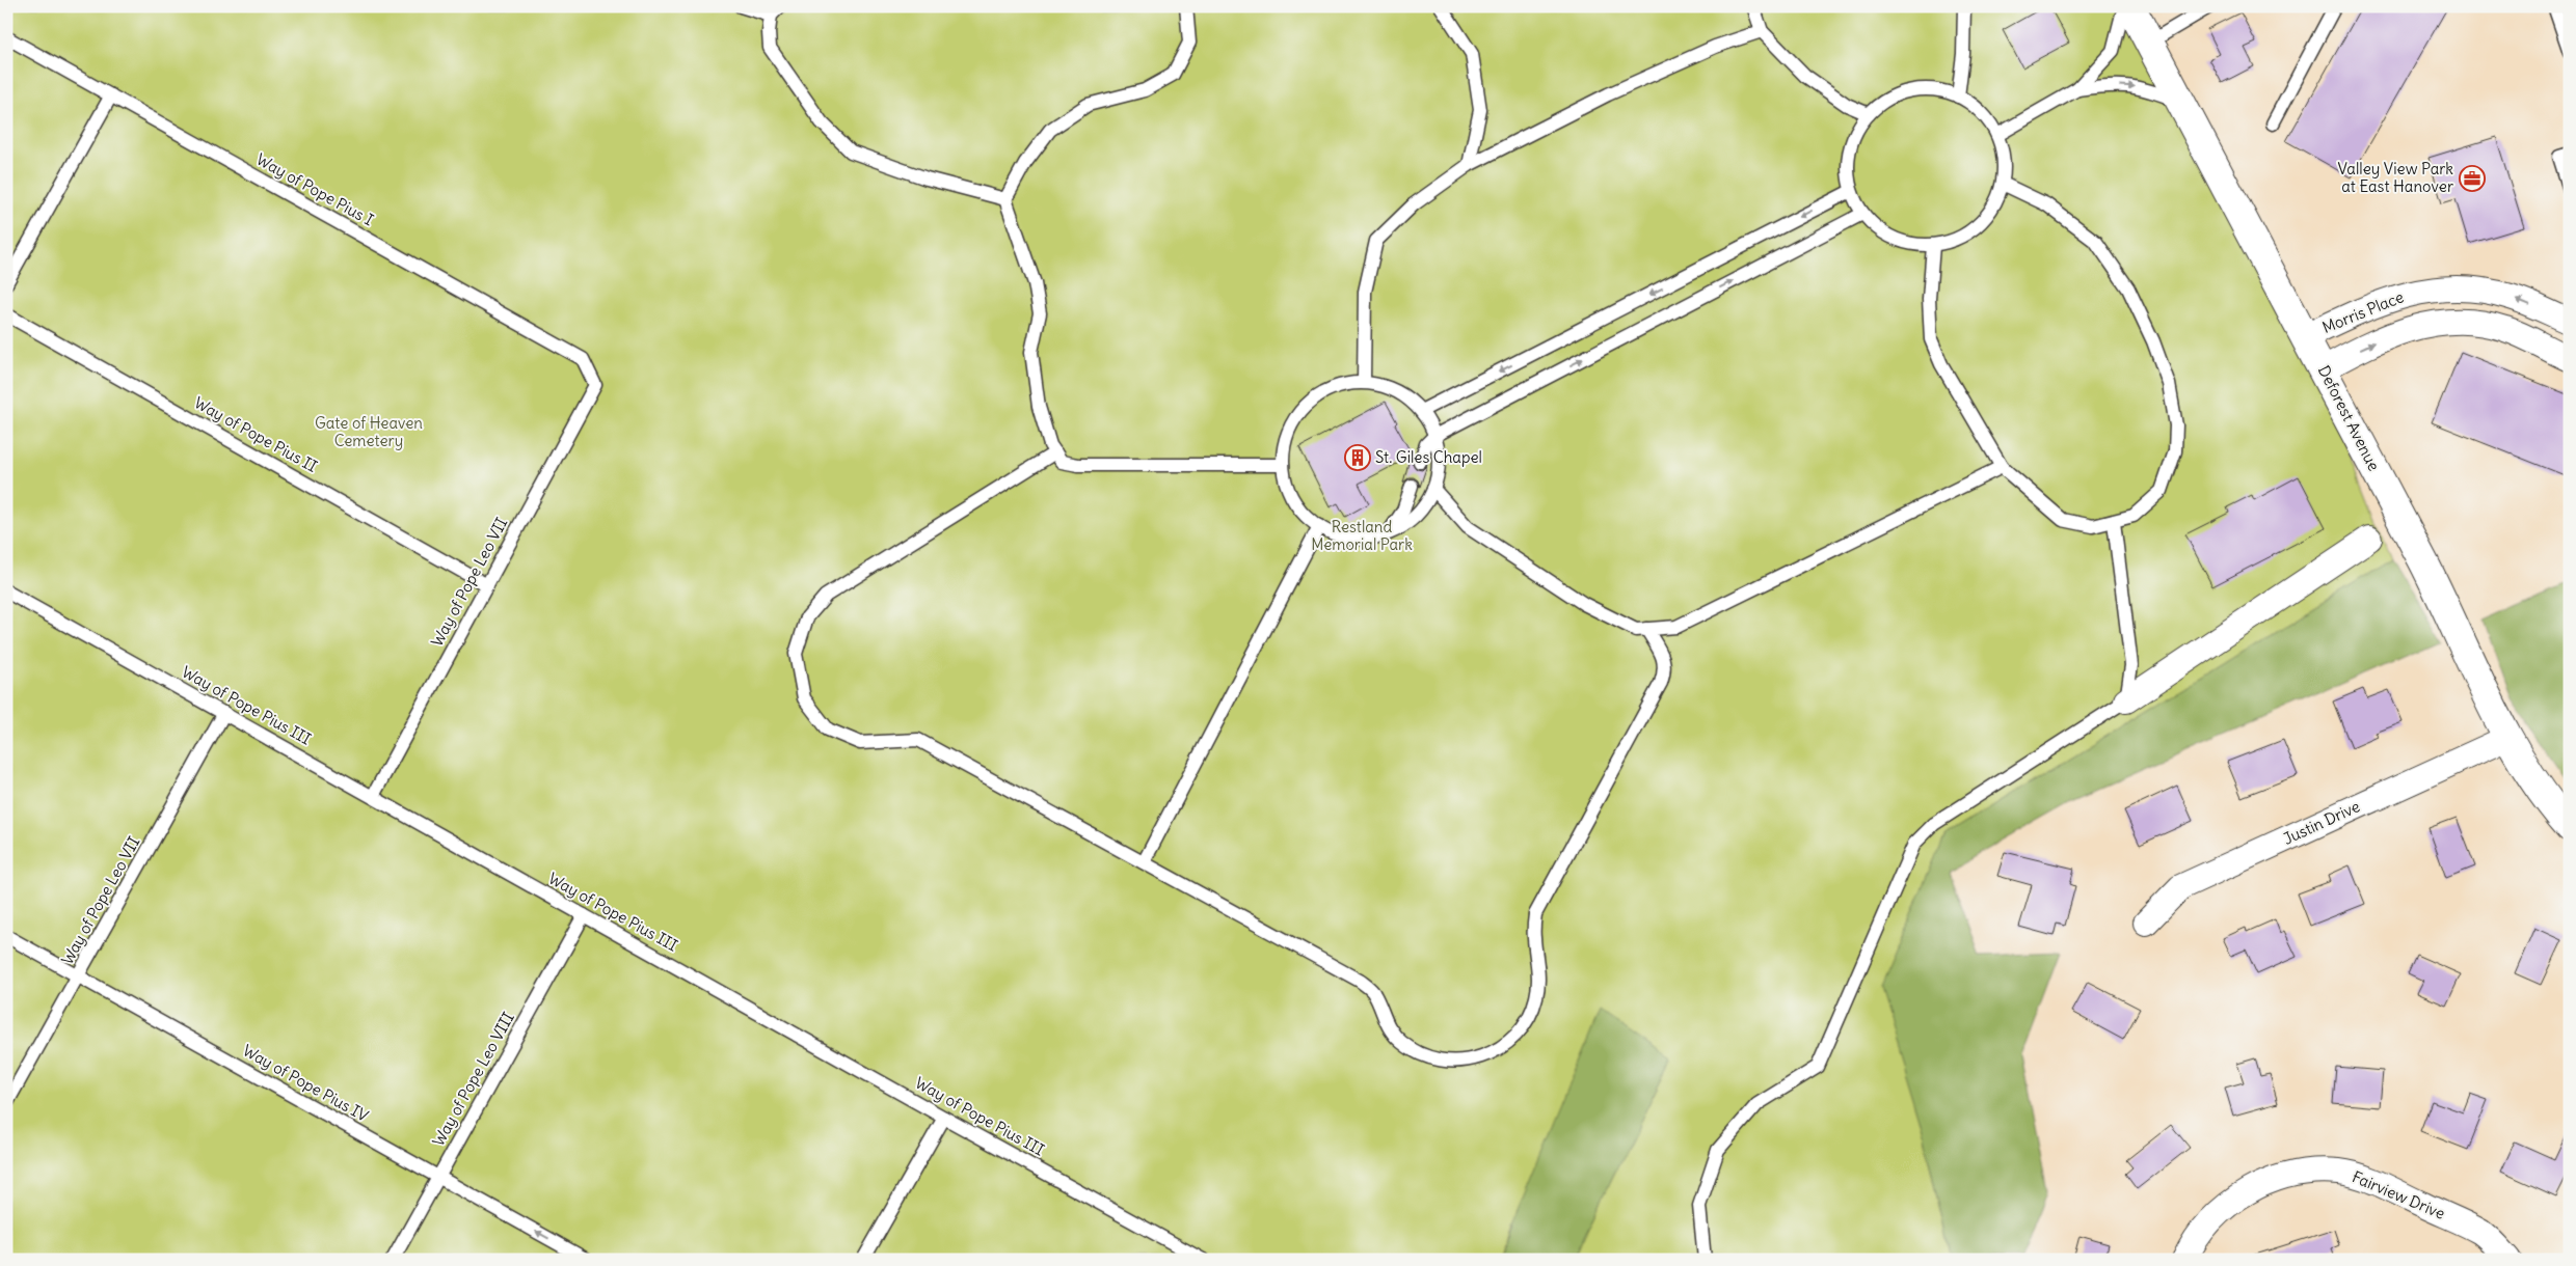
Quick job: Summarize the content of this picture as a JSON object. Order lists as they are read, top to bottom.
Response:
{
  "streets": {
    "street": [
      "Morris Place",
      "Deforest Avenue",
      "Justin Drive",
      "Fairview Drive"
    ],
    "lane": [
      "Way of Pope Pius I",
      "Way of Pope Pius II",
      "Way of Pope Leo VII",
      "Way of Pope Pius III",
      "Way of Pope Leo VIII",
      "Way of Pope Pius IV"
    ]
  },
  "crossings": [
    ["Way of Pope Pius I", "Way of Pope Leo VII"],
    ["Morris Place", "Deforest Avenue"],
    ["Deforest Avenue", "Justin Drive"],
    ["Way of Pope Pius II", "Way of Pope Leo VII"],
    ["Way of Pope Leo VII", "Way of Pope Pius III"],
    ["Way of Pope Leo VII", "Way of Pope Pius IV"],
    ["Way of Pope Pius III", "Way of Pope Leo VIII"],
    ["Way of Pope Leo VIII", "Way of Pope Pius IV"]
  ],
  "parks": ["Gate of Heaven Cemetery", "Restland Memorial Park"],
  "places": {
    "office": ["Valley View Park at East Hanover"],
    "building": ["St. Giles Chapel"]
  }
}
